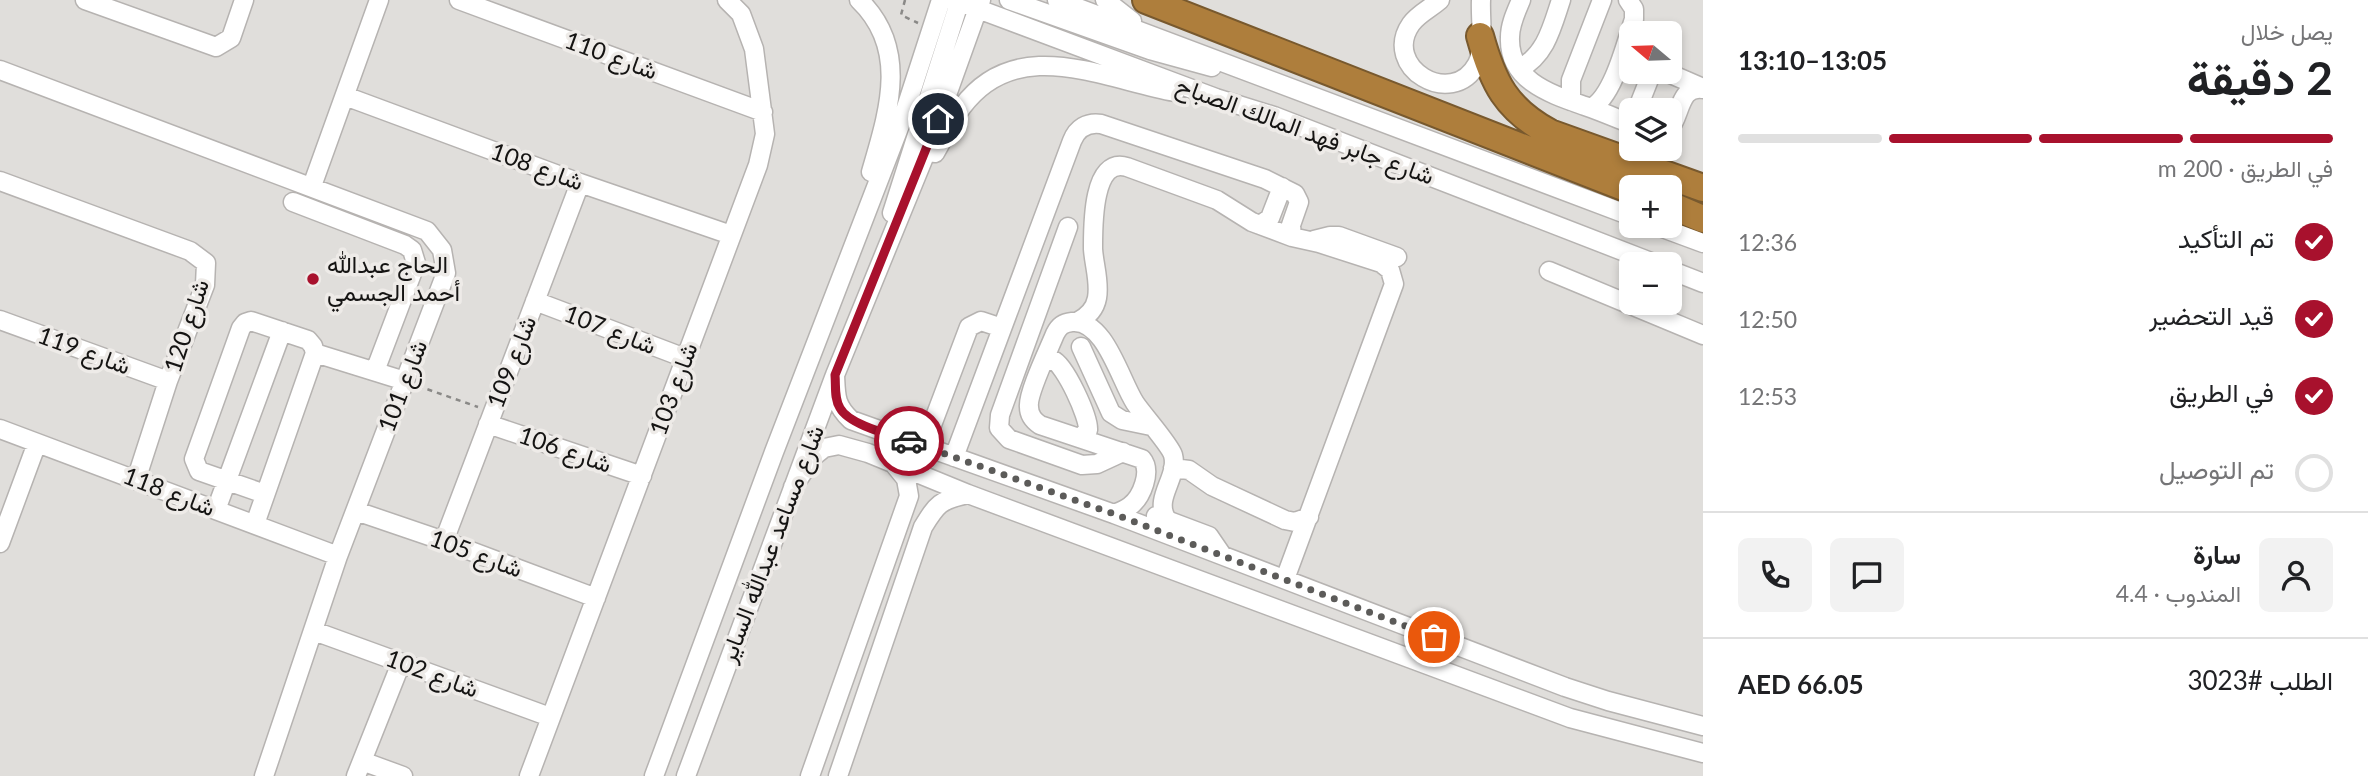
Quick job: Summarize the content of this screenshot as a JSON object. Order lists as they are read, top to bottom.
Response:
{
  "streets": {
    "street": [
      "شارع 110",
      "شارع جابر فهد المالك الصباح",
      "شارع 108",
      "شارع 120",
      "شارع 107",
      "شارع 119",
      "شارع 109",
      "شارع 101",
      "شارع 103",
      "شارع 106",
      "شارع 118",
      "شارع مساعد عبدالله الساير",
      "شارع 105",
      "شارع 102"
    ]
  },
  "crossings": [
    ["شارع 110", "شارع 103"],
    ["شارع جابر فهد المالك الصباح", "شارع مساعد عبدالله الساير"],
    ["شارع 108", "شارع 109"],
    ["شارع 108", "شارع 103"],
    ["شارع 120", "شارع 119"],
    ["شارع 120", "شارع 118"],
    ["شارع 107", "شارع 109"],
    ["شارع 107", "شارع 103"],
    ["شارع 109", "شارع 106"],
    ["شارع 109", "شارع 105"],
    ["شارع 101", "شارع 118"],
    ["شارع 101", "شارع 105"],
    ["شارع 101", "شارع 102"],
    ["شارع 103", "شارع 106"],
    ["شارع 103", "شارع 105"],
    ["شارع 103", "شارع 102"]
  ],
  "places": ["الحاج عبدالله أحمد الجسمي"],
  "north": "left",
  "page": {
    "heading": ["2 دقيقة", "يصل خلال", "13:05–13:10"],
    "panel": [
      "سارة",
      "المندوب · 4.4",
      "الطلب #3023",
      "AED 66.05"
    ],
    "map_buttons": ["+", "−"],
    "bar": "في الطريق · 200 m",
    "list": [
      ["تم التأكيد", "12:36"],
      ["قيد التحضير", "12:50"],
      ["في الطريق", "12:53"],
      "تم التوصيل"
    ]
  }
}
